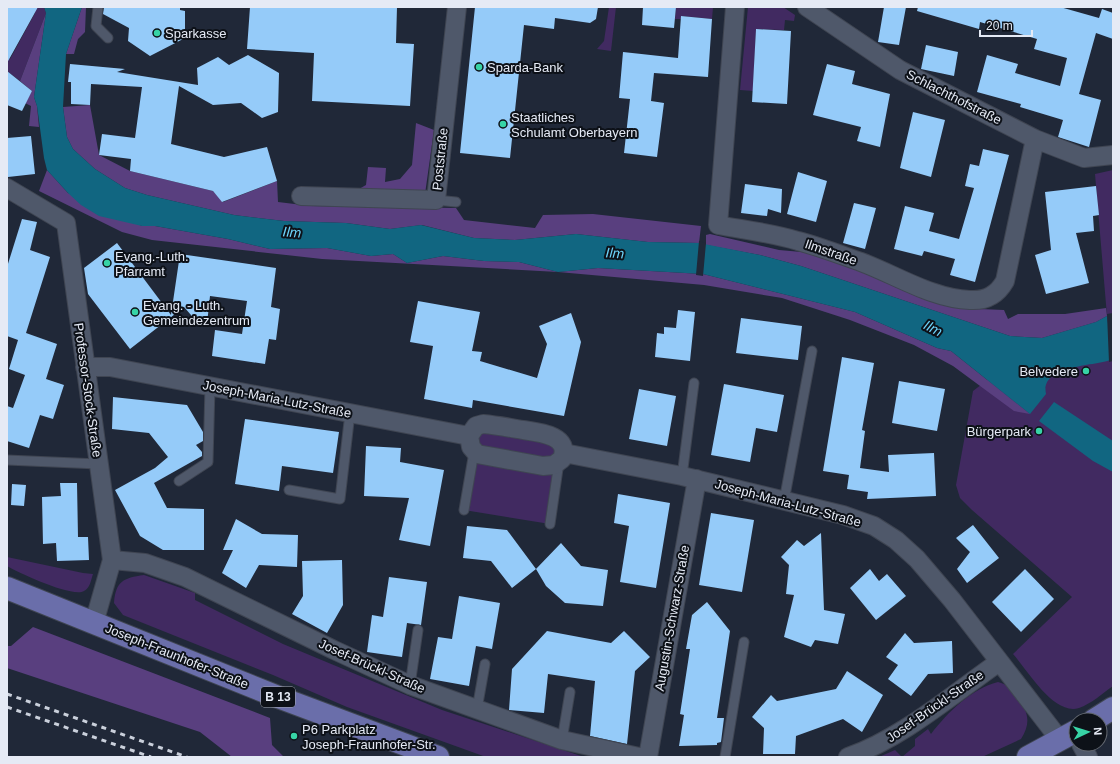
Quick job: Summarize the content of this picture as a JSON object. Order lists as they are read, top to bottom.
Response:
{
  "streets": {
    "main road": ["Joseph-Fraunhofer-Straße", "B 13"],
    "street": [
      "Schlachthofstraße",
      "Poststraße",
      "Ilmstraße",
      "Professor-Stock-Straße",
      "Joseph-Maria-Lutz-Straße",
      "Augustin-Schwarz-Straße",
      "Josef-Brückl-Straße"
    ]
  },
  "crossings": [
    ["Schlachthofstraße", "Ilmstraße"],
    ["Professor-Stock-Straße", "Joseph-Maria-Lutz-Straße"],
    ["Professor-Stock-Straße", "Joseph-Fraunhofer-Straße"],
    ["Professor-Stock-Straße", "Josef-Brückl-Straße"],
    ["Joseph-Maria-Lutz-Straße", "Augustin-Schwarz-Straße"],
    ["Joseph-Maria-Lutz-Straße", "Josef-Brückl-Straße"]
  ],
  "water": ["Ilm"],
  "places": [
    "Sparkasse",
    "Sparda-Bank",
    "Staatliches Schulamt Oberbayern",
    "Evang.-Luth. Pfarramt",
    "Evang. - Luth. Gemeindezentrum",
    "Belvedere",
    "Bürgerpark",
    "P6 Parkplatz Joseph-Fraunhofer-Str."
  ],
  "scale_bar": "20 m",
  "north": "right"
}
